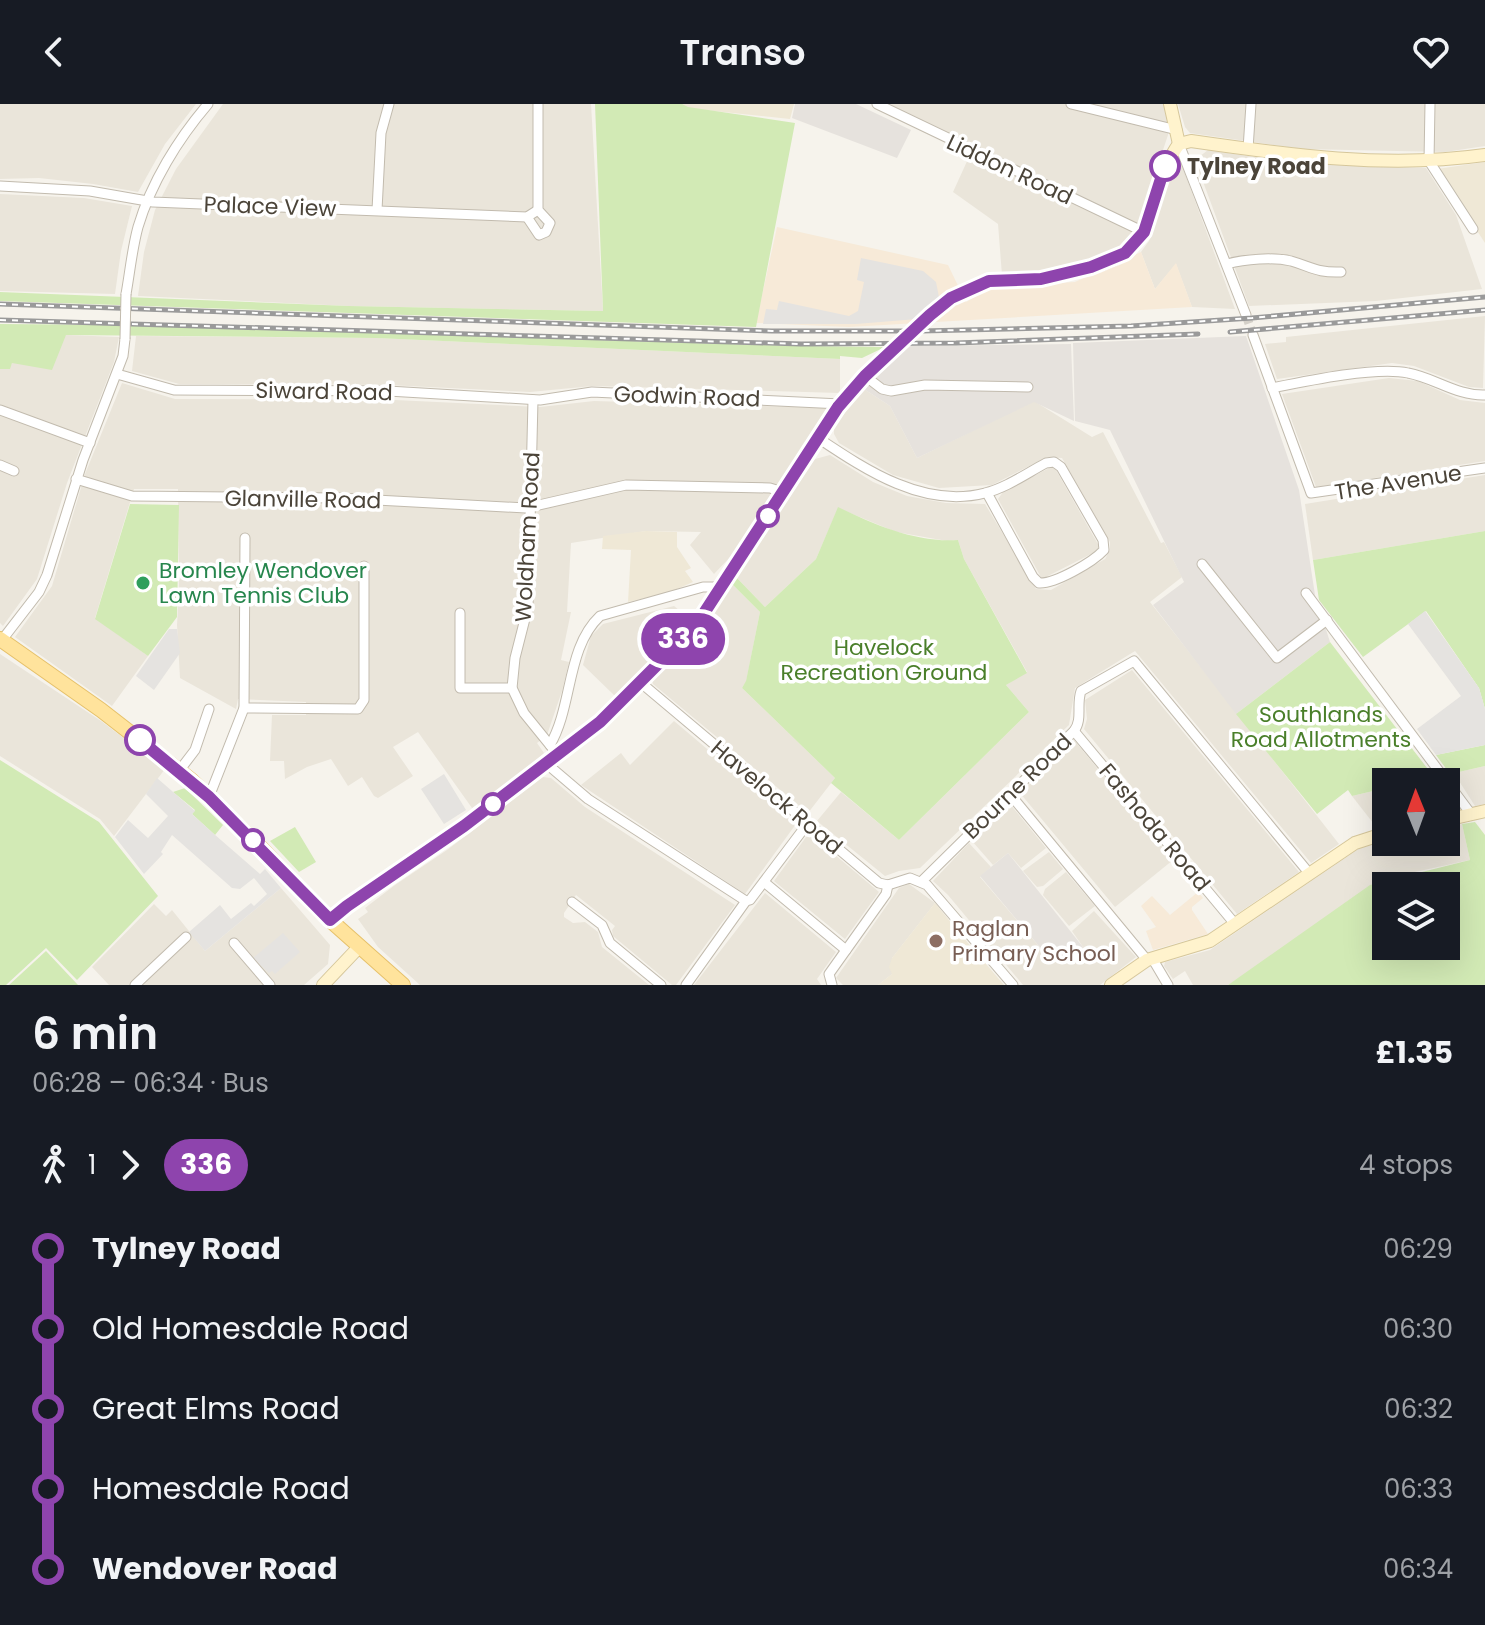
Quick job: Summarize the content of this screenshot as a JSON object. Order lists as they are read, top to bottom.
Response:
{
  "streets": {
    "street": [
      "Liddon Road",
      "Palace View",
      "Siward Road",
      "Godwin Road",
      "The Avenue",
      "Glanville Road",
      "Woldham Road",
      "Bourne Road",
      "Havelock Road",
      "Fashoda Road"
    ]
  },
  "crossings": [
    ["Siward Road", "Godwin Road"],
    ["Siward Road", "Woldham Road"],
    ["Godwin Road", "Woldham Road"],
    ["Glanville Road", "Woldham Road"],
    ["Bourne Road", "Fashoda Road"]
  ],
  "parks": ["Havelock Recreation Ground", "Southlands Road Allotments"],
  "places": ["Tylney Road", "Bromley Wendover Lawn Tennis Club", "Raglan Primary School"],
  "lines": ["bus line 336"],
  "north": "top",
  "page": {
    "header": "Transo",
    "on_map": "336",
    "heading": ["6 min", "06:28 – 06:34 · Bus", "£1.35"],
    "legs": ["1", "336", "4 stops"],
    "list": [
      {
        "name": "Tylney Road",
        "value": "06:29"
      },
      {
        "name": "Old Homesdale Road",
        "value": "06:30"
      },
      {
        "name": "Great Elms Road",
        "value": "06:32"
      },
      {
        "name": "Homesdale Road",
        "value": "06:33"
      },
      {
        "name": "Wendover Road",
        "value": "06:34"
      }
    ]
  }
}
